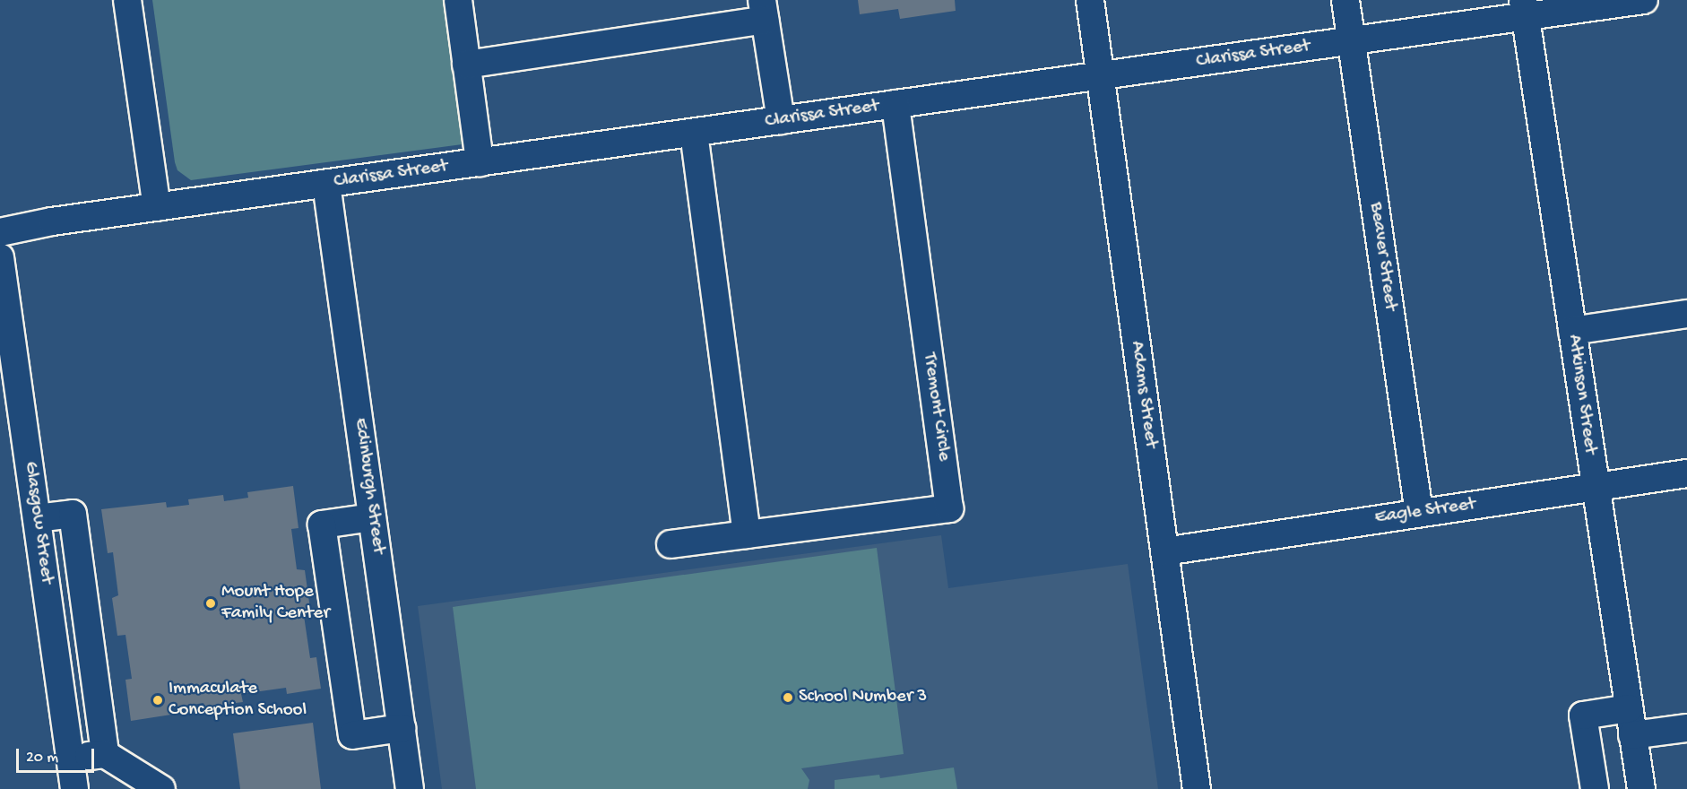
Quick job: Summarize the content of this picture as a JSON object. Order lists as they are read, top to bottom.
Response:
{
  "streets": {
    "street": [
      "Clarissa Street",
      "Beaver Street",
      "Adams Street",
      "Atkinson Street",
      "Tremont Circle",
      "Edinburgh Street",
      "Eagle Street",
      "Glasgow Street"
    ]
  },
  "crossings": [
    ["Clarissa Street", "Beaver Street"],
    ["Clarissa Street", "Adams Street"],
    ["Clarissa Street", "Atkinson Street"],
    ["Clarissa Street", "Tremont Circle"],
    ["Clarissa Street", "Edinburgh Street"],
    ["Beaver Street", "Eagle Street"],
    ["Adams Street", "Eagle Street"],
    ["Atkinson Street", "Eagle Street"]
  ],
  "places": ["Mount Hope Family Center", "School Number 3", "Immaculate Conception School"],
  "scale_bar": "20 m"
}
